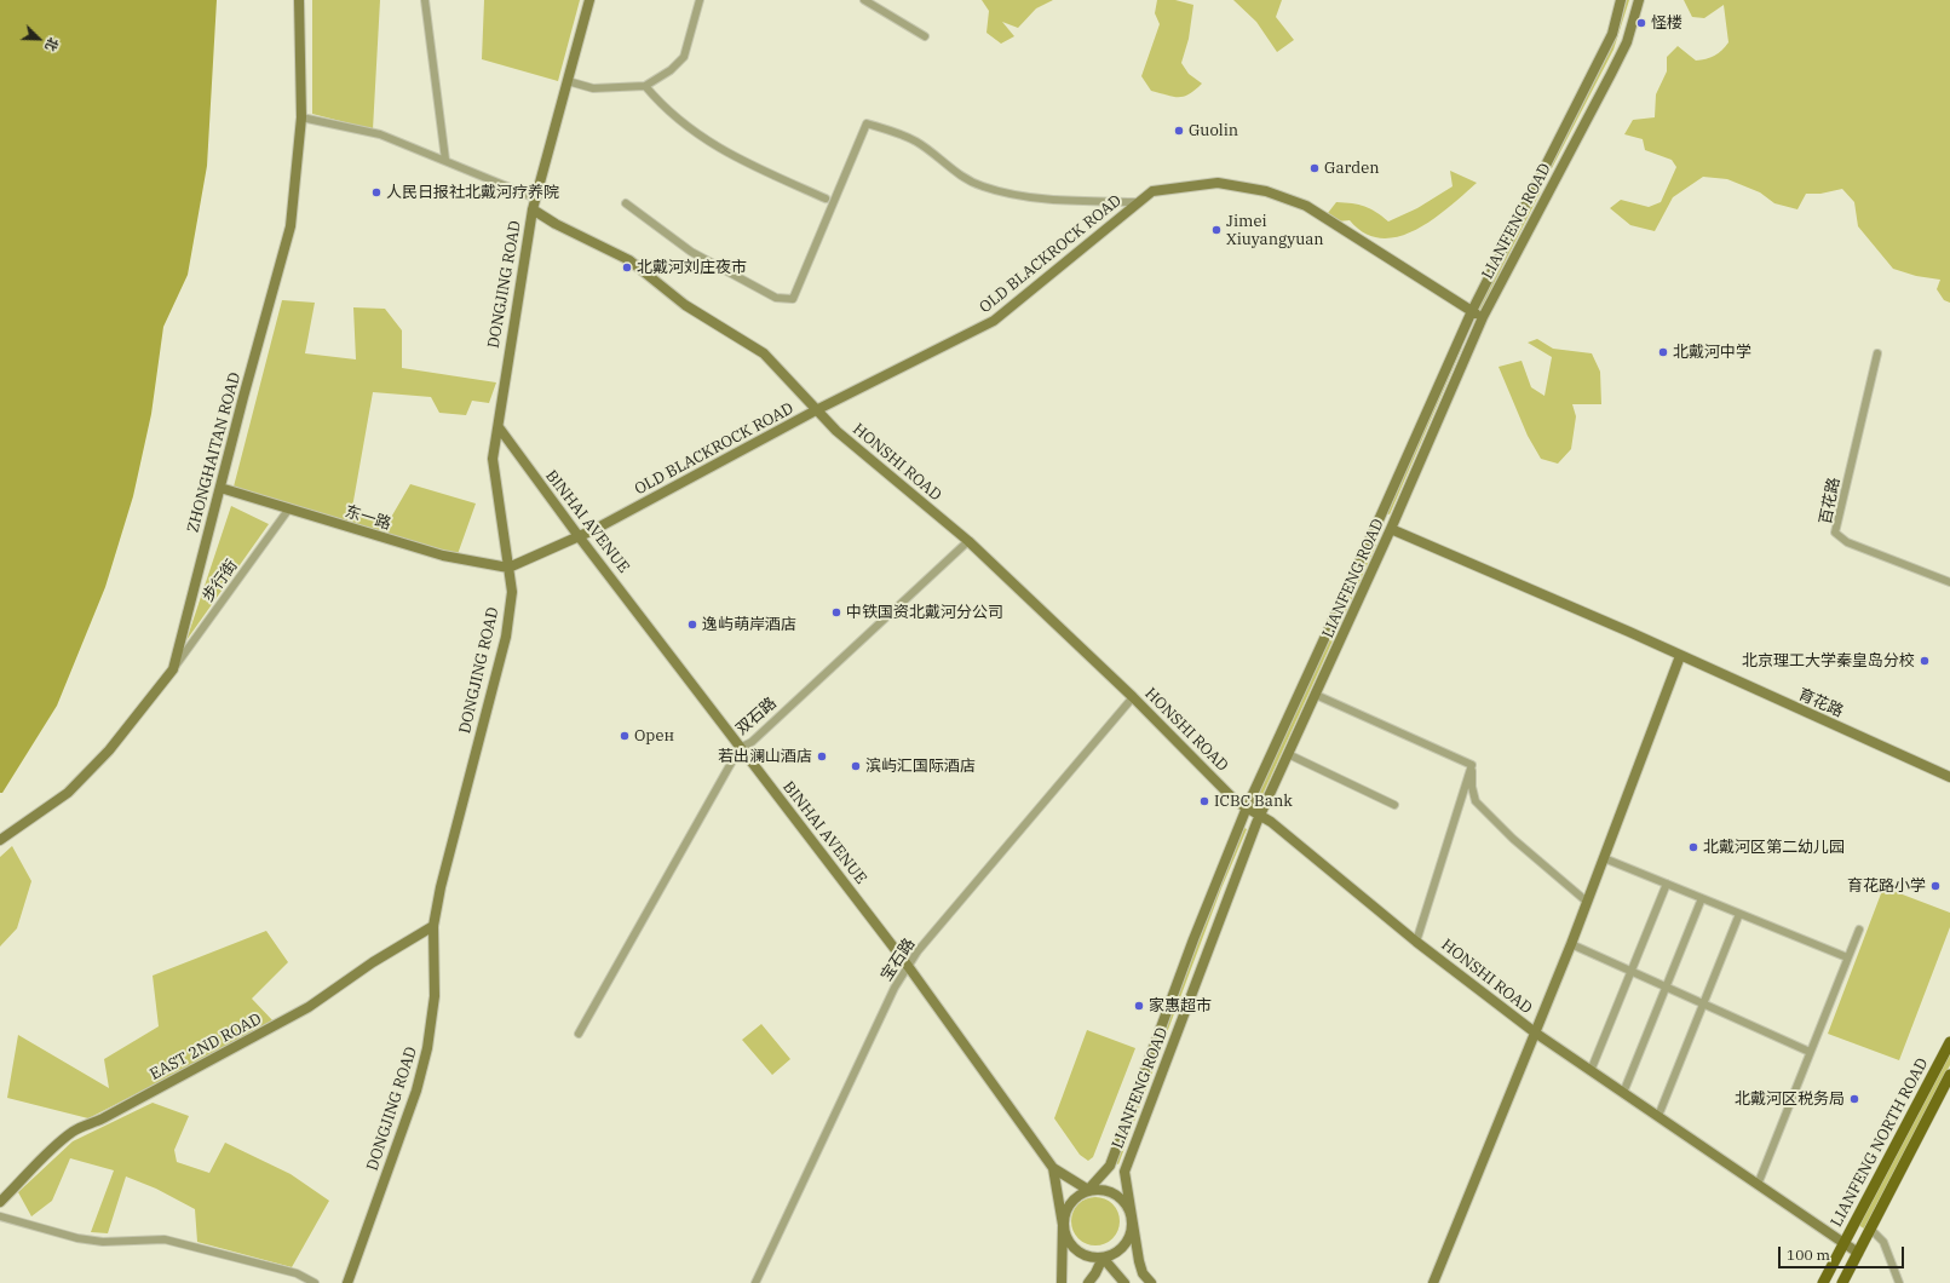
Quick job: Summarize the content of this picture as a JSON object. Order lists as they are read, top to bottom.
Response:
{
  "streets": {
    "main road": [
      "LIANFENG ROAD",
      "OLD BLACKROCK ROAD",
      "DONGJING ROAD",
      "ZHONGHAITAN ROAD",
      "HONSHI ROAD",
      "东一路",
      "BINHAI AVENUE",
      "育花路",
      "EAST 2ND ROAD",
      "LIANFENG NORTH ROAD"
    ],
    "street": [
      "百花路",
      "步行街",
      "双石路",
      "宝石路"
    ]
  },
  "crossings": [
    ["LIANFENG ROAD", "OLD BLACKROCK ROAD"],
    ["LIANFENG ROAD", "HONSHI ROAD"],
    ["LIANFENG ROAD", "育花路"],
    ["OLD BLACKROCK ROAD", "DONGJING ROAD"],
    ["OLD BLACKROCK ROAD", "HONSHI ROAD"],
    ["OLD BLACKROCK ROAD", "东一路"],
    ["OLD BLACKROCK ROAD", "BINHAI AVENUE"],
    ["DONGJING ROAD", "HONSHI ROAD"],
    ["DONGJING ROAD", "东一路"],
    ["DONGJING ROAD", "BINHAI AVENUE"],
    ["DONGJING ROAD", "EAST 2ND ROAD"],
    ["ZHONGHAITAN ROAD", "东一路"],
    ["ZHONGHAITAN ROAD", "步行街"],
    ["HONSHI ROAD", "双石路"],
    ["HONSHI ROAD", "宝石路"],
    ["HONSHI ROAD", "LIANFENG NORTH ROAD"],
    ["东一路", "步行街"],
    ["BINHAI AVENUE", "双石路"],
    ["BINHAI AVENUE", "宝石路"]
  ],
  "places": [
    "怪楼",
    "Guolin",
    "Garden",
    "人民日报社北戴河疗养院",
    "Jimei Xiuyangyuan",
    "北戴河刘庄夜市",
    "北戴河中学",
    "中铁国资北戴河分公司",
    "逸屿萌岸酒店",
    "北京理工大学秦皇岛分校",
    "Oрен",
    "若出澜山酒店",
    "滨屿汇国际酒店",
    "ICBC Bank",
    "北戴河区第二幼儿园",
    "育花路小学",
    "家惠超市",
    "北戴河区税务局"
  ],
  "scale_bar": "100 m",
  "north": "bottom right"
}
